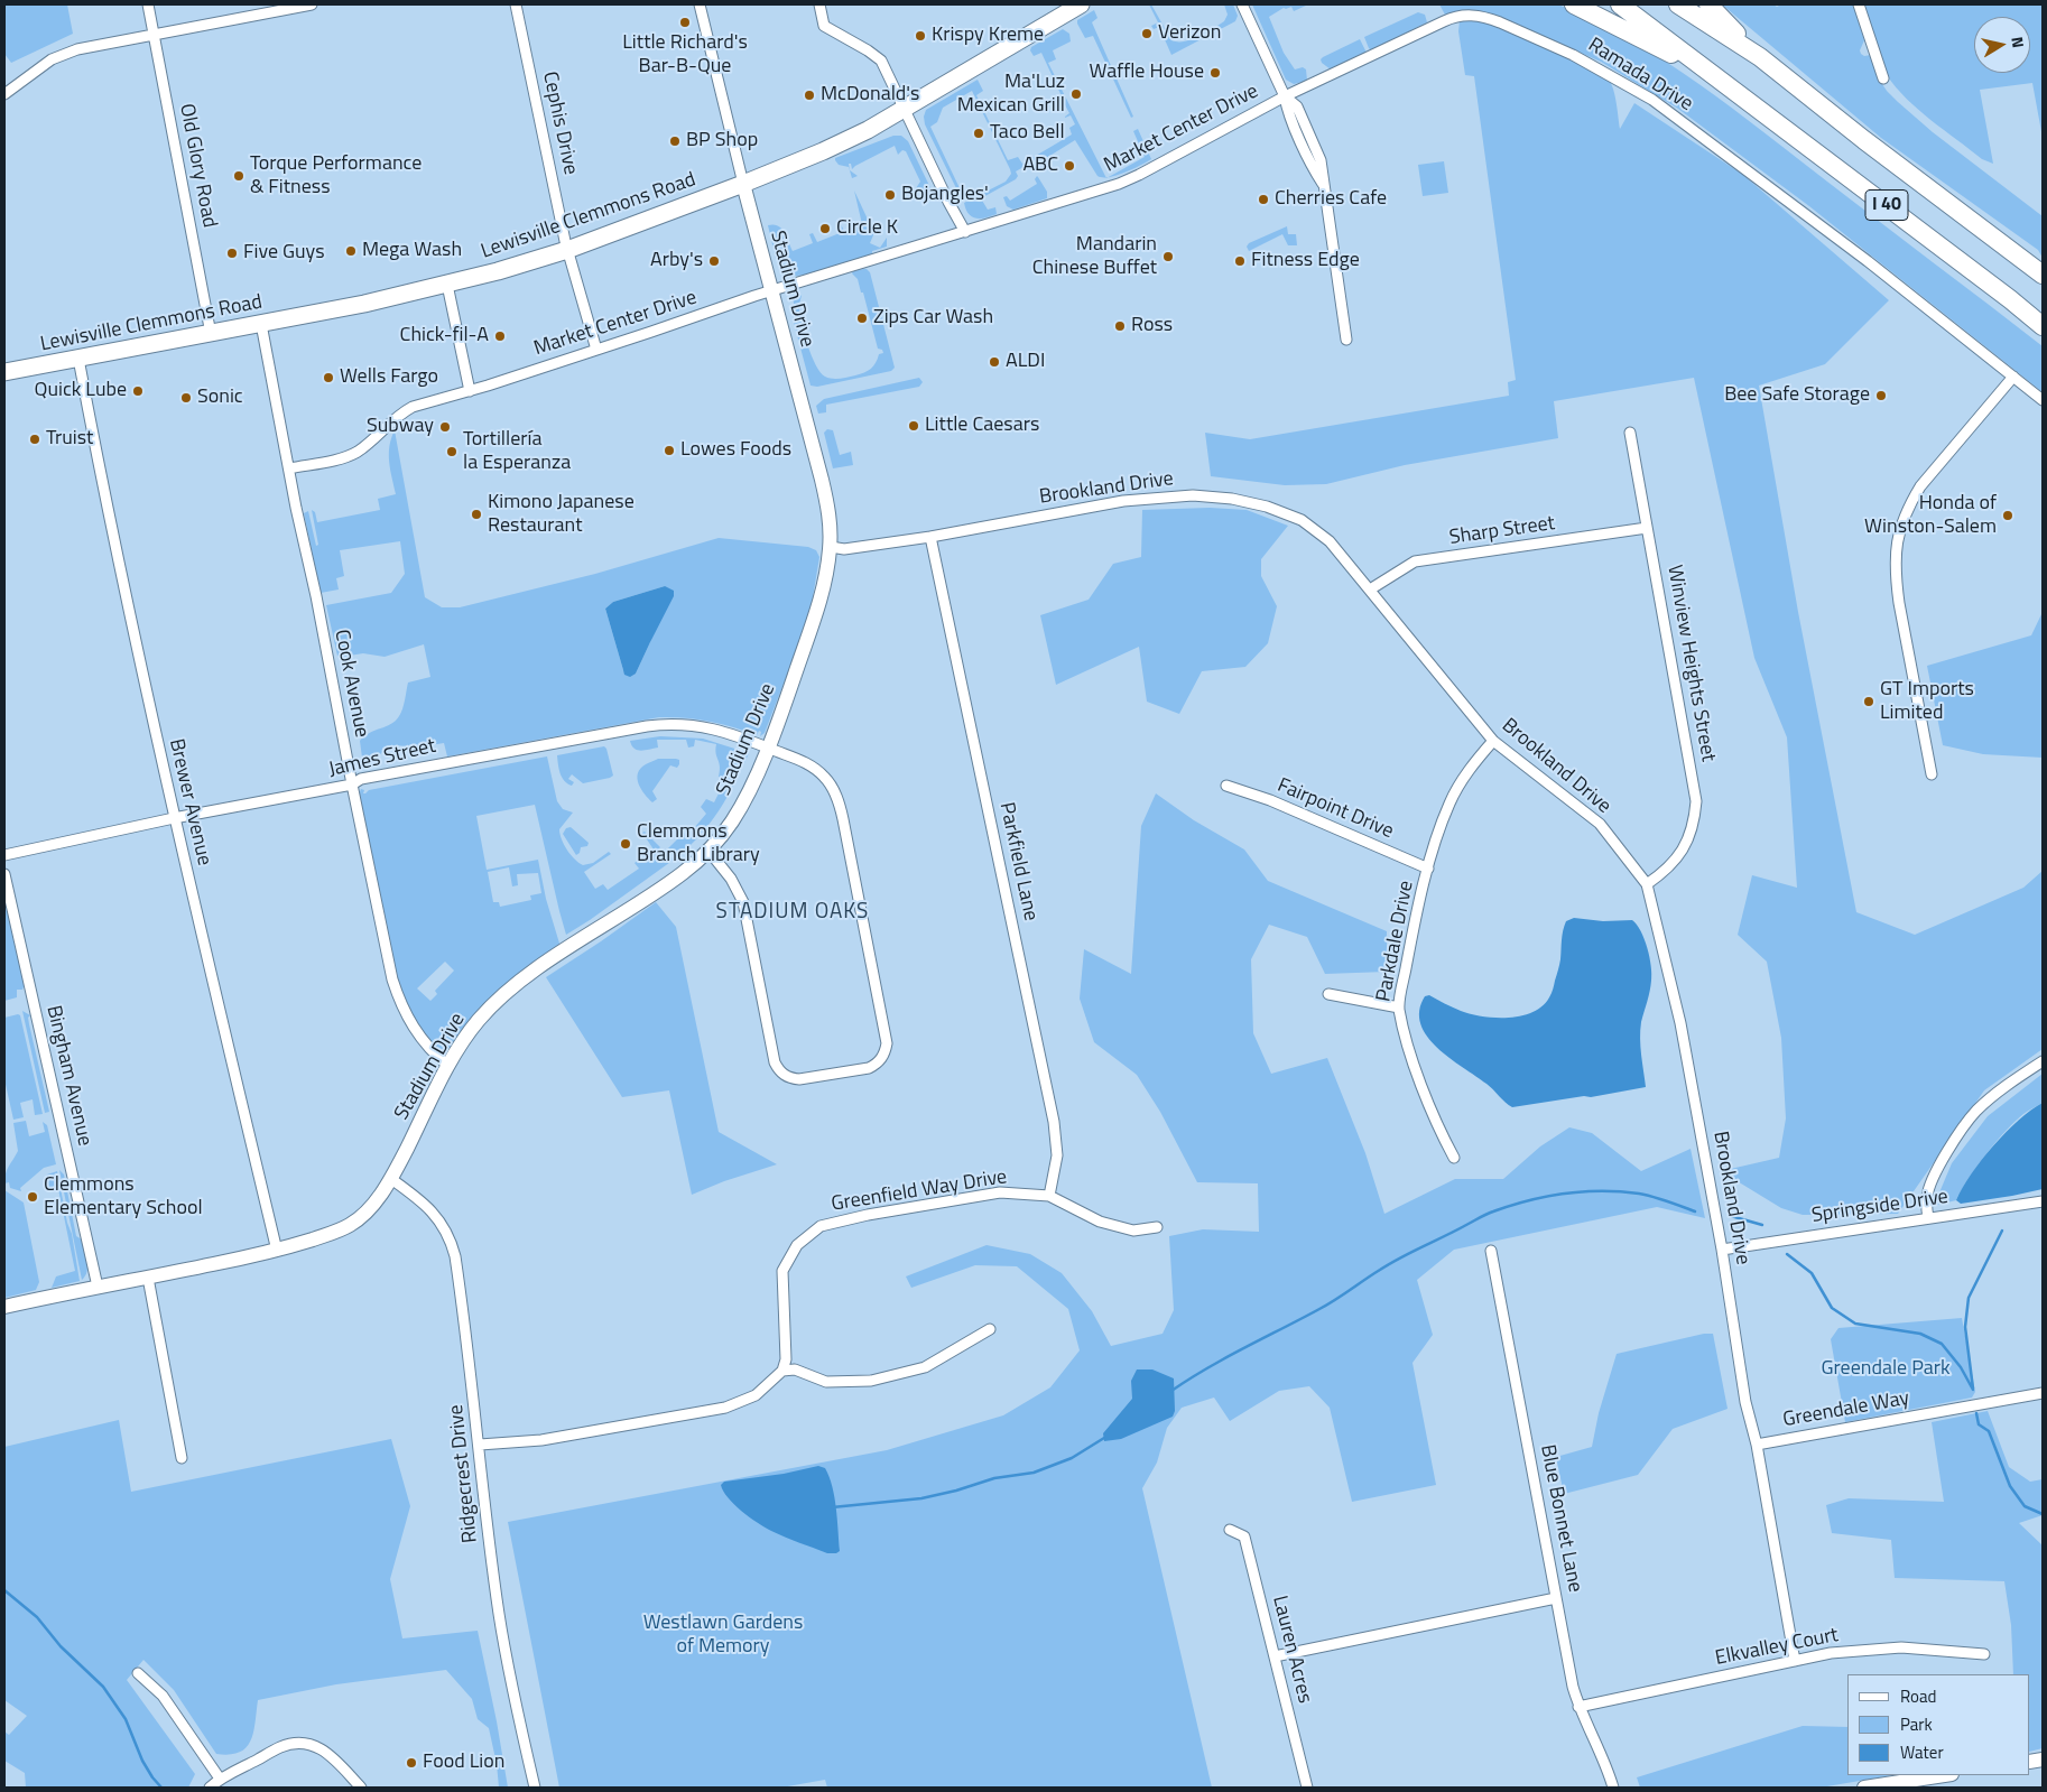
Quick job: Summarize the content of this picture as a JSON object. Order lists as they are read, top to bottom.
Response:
{
  "streets": {
    "highway": ["I 40"],
    "main road": ["Lewisville Clemmons Road"],
    "street": [
      "Ramada Drive",
      "Cephis Drive",
      "Market Center Drive",
      "Old Glory Road",
      "Stadium Drive",
      "Brookland Drive",
      "Sharp Street",
      "Winview Heights Street",
      "Cook Avenue",
      "James Street",
      "Brewer Avenue",
      "Fairpoint Drive",
      "Parkfield Lane",
      "Parkdale Drive",
      "Bingham Avenue",
      "Greenfield Way Drive",
      "Springside Drive",
      "Greendale Way",
      "Ridgecrest Drive",
      "Blue Bonnet Lane",
      "Elkvalley Court",
      "Lauren Acres"
    ]
  },
  "crossings": [
    ["Ramada Drive", "Market Center Drive"],
    ["Cephis Drive", "Market Center Drive"],
    ["Cephis Drive", "Lewisville Clemmons Road"],
    ["Market Center Drive", "Stadium Drive"],
    ["Market Center Drive", "Cook Avenue"],
    ["Old Glory Road", "Lewisville Clemmons Road"],
    ["Lewisville Clemmons Road", "Stadium Drive"],
    ["Lewisville Clemmons Road", "Cook Avenue"],
    ["Lewisville Clemmons Road", "Brewer Avenue"],
    ["Stadium Drive", "Brookland Drive"],
    ["Stadium Drive", "Cook Avenue"],
    ["Stadium Drive", "James Street"],
    ["Stadium Drive", "Brewer Avenue"],
    ["Stadium Drive", "Bingham Avenue"],
    ["Stadium Drive", "Ridgecrest Drive"],
    ["Brookland Drive", "Sharp Street"],
    ["Brookland Drive", "Winview Heights Street"],
    ["Brookland Drive", "Parkfield Lane"],
    ["Brookland Drive", "Parkdale Drive"],
    ["Brookland Drive", "Springside Drive"],
    ["Brookland Drive", "Greendale Way"],
    ["Brookland Drive", "Elkvalley Court"],
    ["Sharp Street", "Winview Heights Street"],
    ["Cook Avenue", "James Street"],
    ["James Street", "Brewer Avenue"],
    ["Fairpoint Drive", "Parkdale Drive"],
    ["Parkfield Lane", "Greenfield Way Drive"],
    ["Blue Bonnet Lane", "Elkvalley Court"]
  ],
  "districts": ["STADIUM OAKS"],
  "parks": ["Greendale Park", "Westlawn Gardens of Memory"],
  "places": [
    "Little Richard's Bar-B-Que",
    "Verizon",
    "Krispy Kreme",
    "Waffle House",
    "Ma'Luz Mexican Grill",
    "McDonald's",
    "Taco Bell",
    "BP Shop",
    "ABC",
    "Torque Performance & Fitness",
    "Bojangles'",
    "Cherries Cafe",
    "Circle K",
    "Mega Wash",
    "Five Guys",
    "Mandarin Chinese Buffet",
    "Arby's",
    "Fitness Edge",
    "Zips Car Wash",
    "Ross",
    "Chick-fil-A",
    "ALDI",
    "Wells Fargo",
    "Quick Lube",
    "Bee Safe Storage",
    "Sonic",
    "Little Caesars",
    "Subway",
    "Truist",
    "Lowes Foods",
    "Tortillería la Esperanza",
    "Kimono Japanese Restaurant",
    "Honda of Winston-Salem",
    "GT Imports Limited",
    "Clemmons Branch Library",
    "Clemmons Elementary School",
    "Food Lion"
  ],
  "legend": ["Road", "Park", "Water"],
  "north": "right"
}
